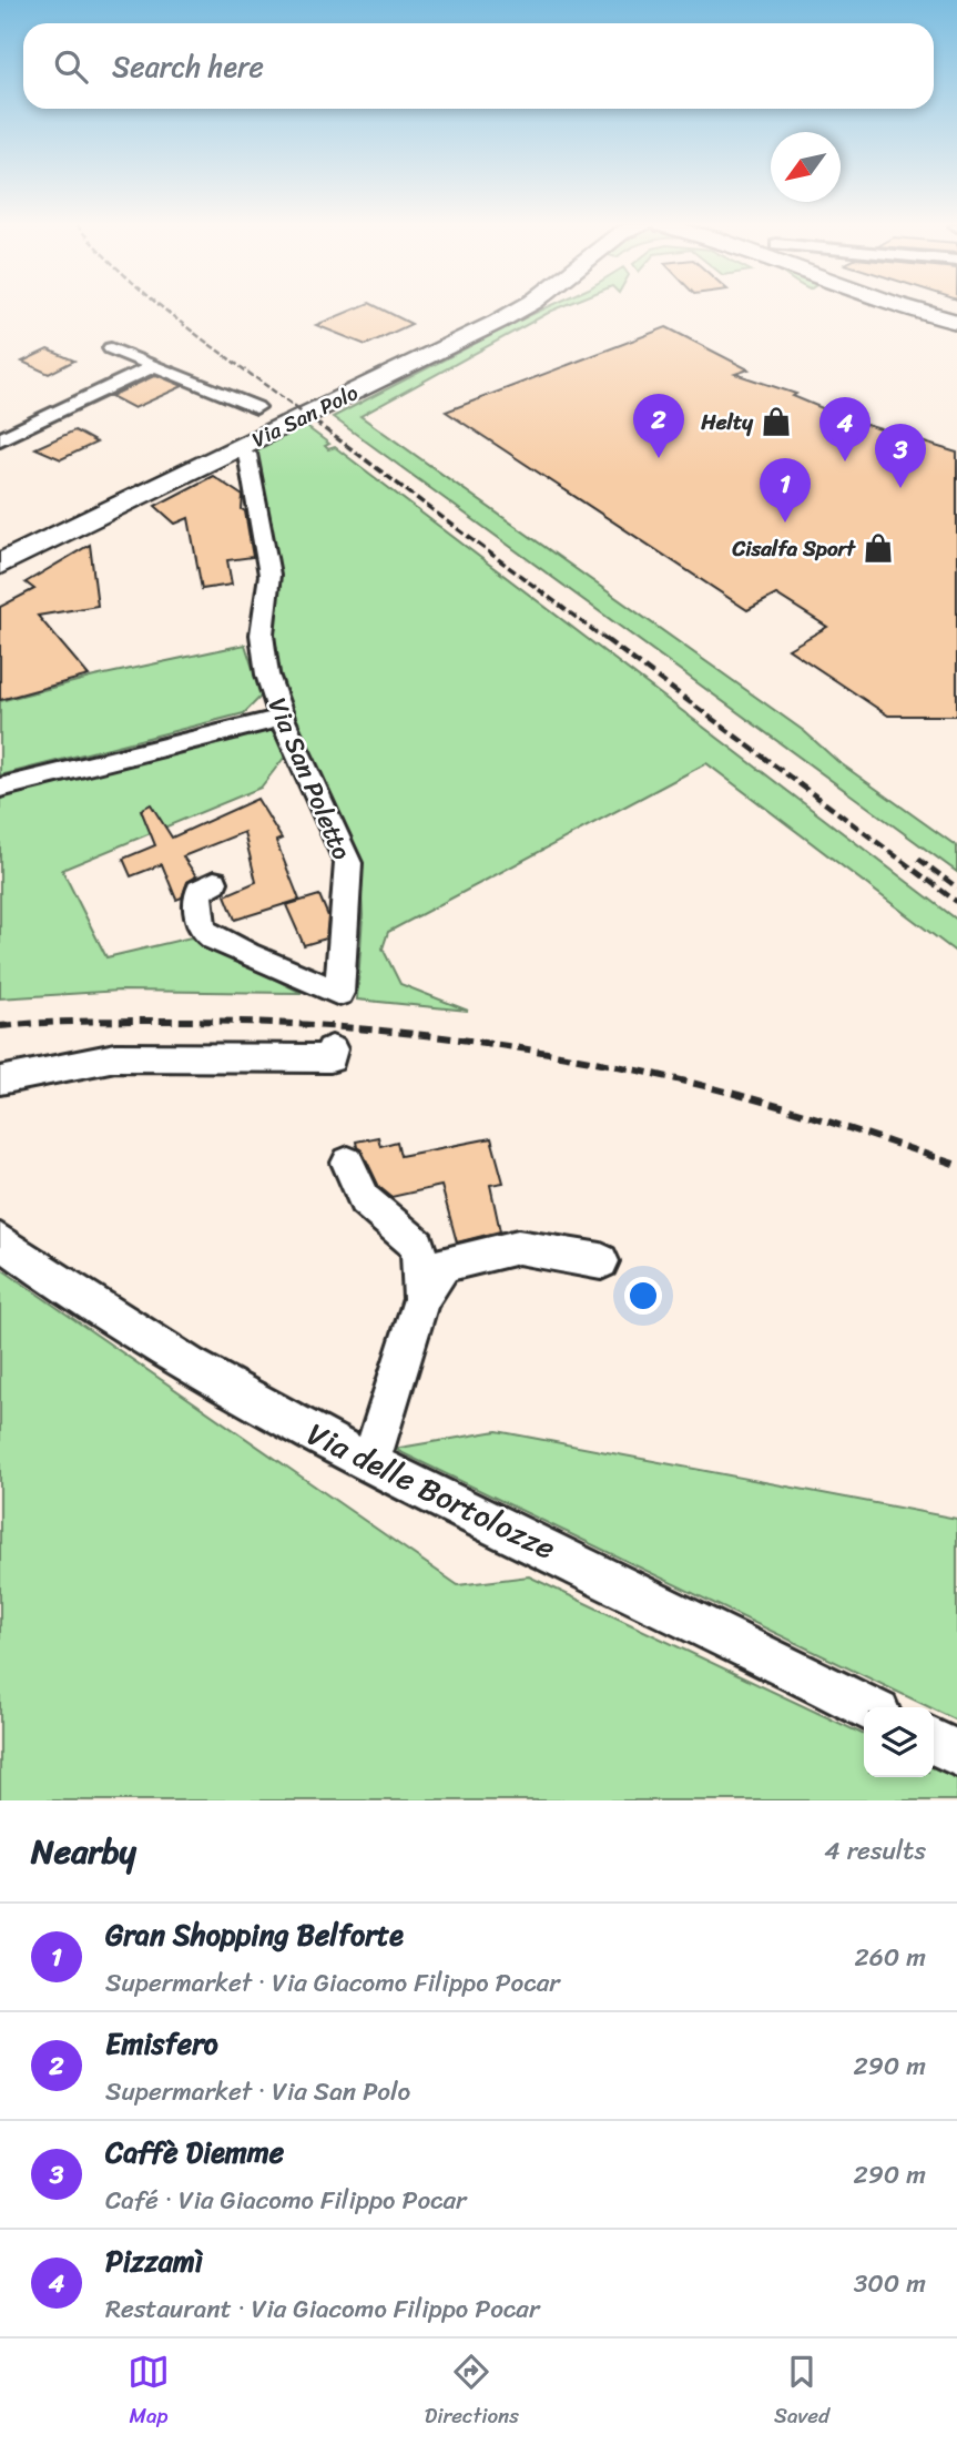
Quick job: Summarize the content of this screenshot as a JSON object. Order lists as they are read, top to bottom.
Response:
{
  "streets": {
    "main road": ["Via San Polo"],
    "street": ["Via San Poletto", "Via delle Bortolozze"]
  },
  "places": {
    "shop": ["Helty", "Cisalfa Sport"]
  },
  "north": "bottom left",
  "page": {
    "search": "Search here",
    "pins": [
      "2",
      "4",
      "3",
      "1"
    ],
    "heading": ["Nearby", "4 results"],
    "list": [
      {
        "mark": "1",
        "name": "Gran Shopping Belforte",
        "note": "Supermarket · Via Giacomo Filippo Pocar",
        "value": "260 m"
      },
      {
        "mark": "2",
        "name": "Emisfero",
        "note": "Supermarket · Via San Polo",
        "value": "290 m"
      },
      {
        "mark": "3",
        "name": "Caffè Diemme",
        "note": "Café · Via Giacomo Filippo Pocar",
        "value": "290 m"
      },
      {
        "mark": "4",
        "name": "Pizzamì",
        "note": "Restaurant · Via Giacomo Filippo Pocar",
        "value": "300 m"
      }
    ],
    "nav": ["Map", "Directions", "Saved"]
  }
}
